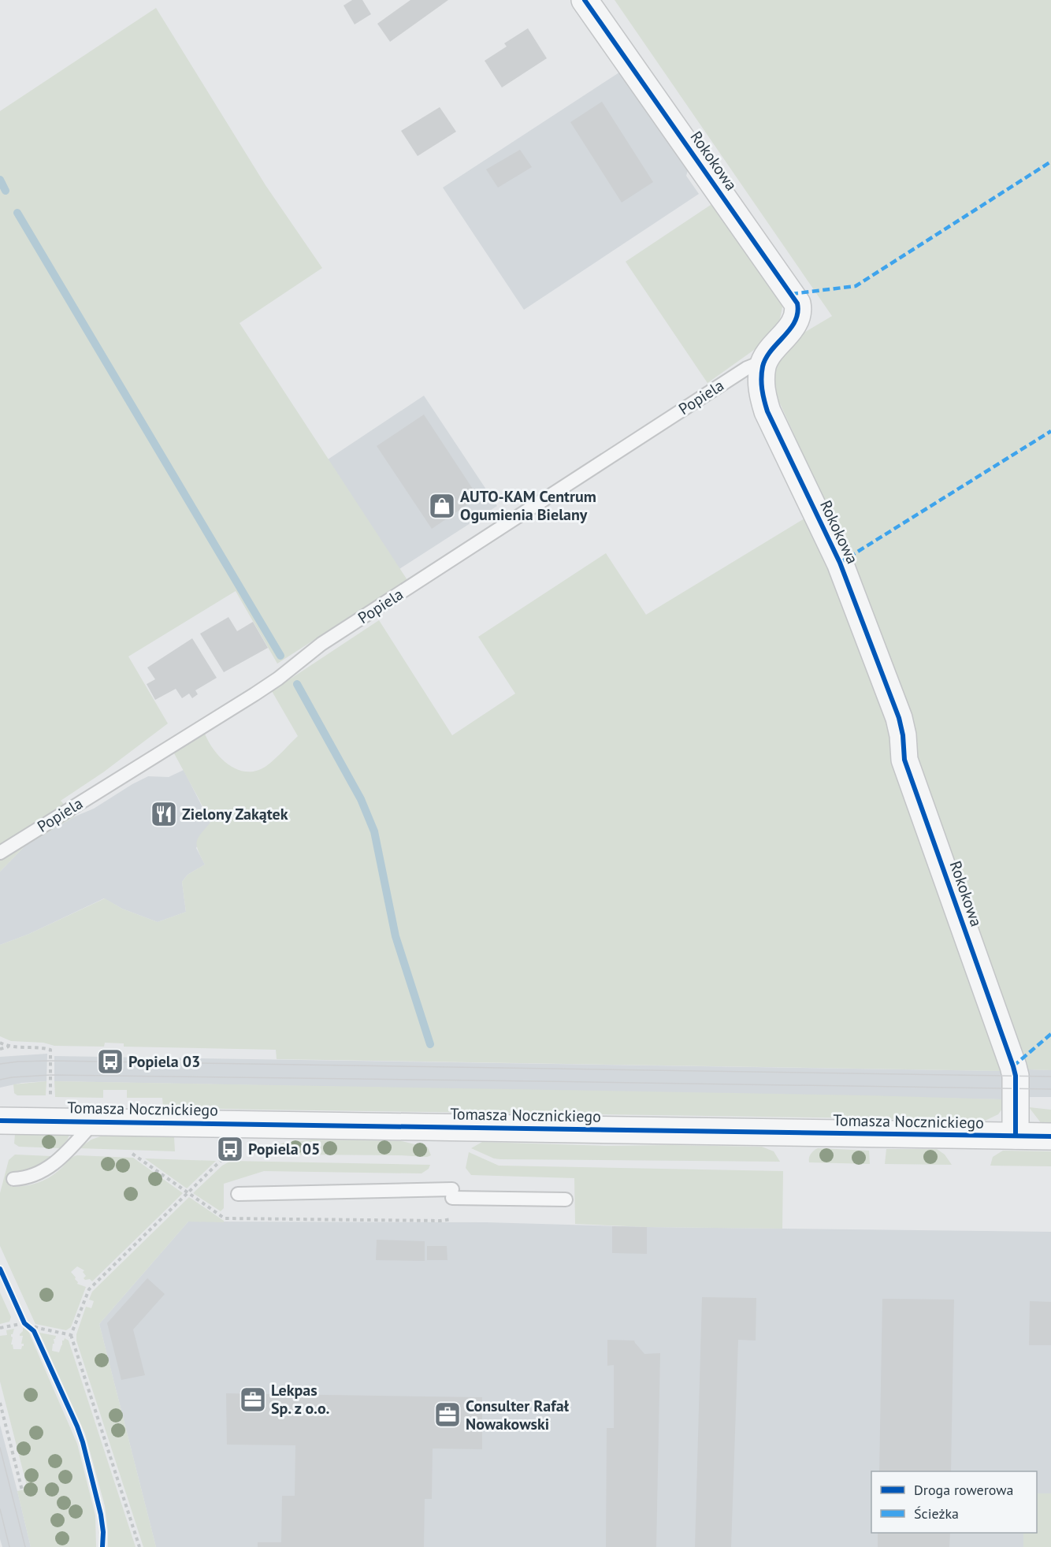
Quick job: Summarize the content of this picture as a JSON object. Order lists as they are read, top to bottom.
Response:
{
  "streets": {
    "street": ["Rokokowa", "Tomasza Nocznickiego"],
    "lane": ["Popiela"]
  },
  "crossings": [
    ["Rokokowa", "Popiela"],
    ["Rokokowa", "Tomasza Nocznickiego"]
  ],
  "places": {
    "shop": ["AUTO-KAM Centrum Ogumienia Bielany"],
    "restaurant": ["Zielony Zakątek"],
    "bus stop": ["Popiela 03", "Popiela 05"],
    "office": ["Lekpas Sp. z o.o.", "Consulter Rafał Nowakowski"]
  },
  "legend": ["Droga rowerowa", "Ścieżka"]
}
